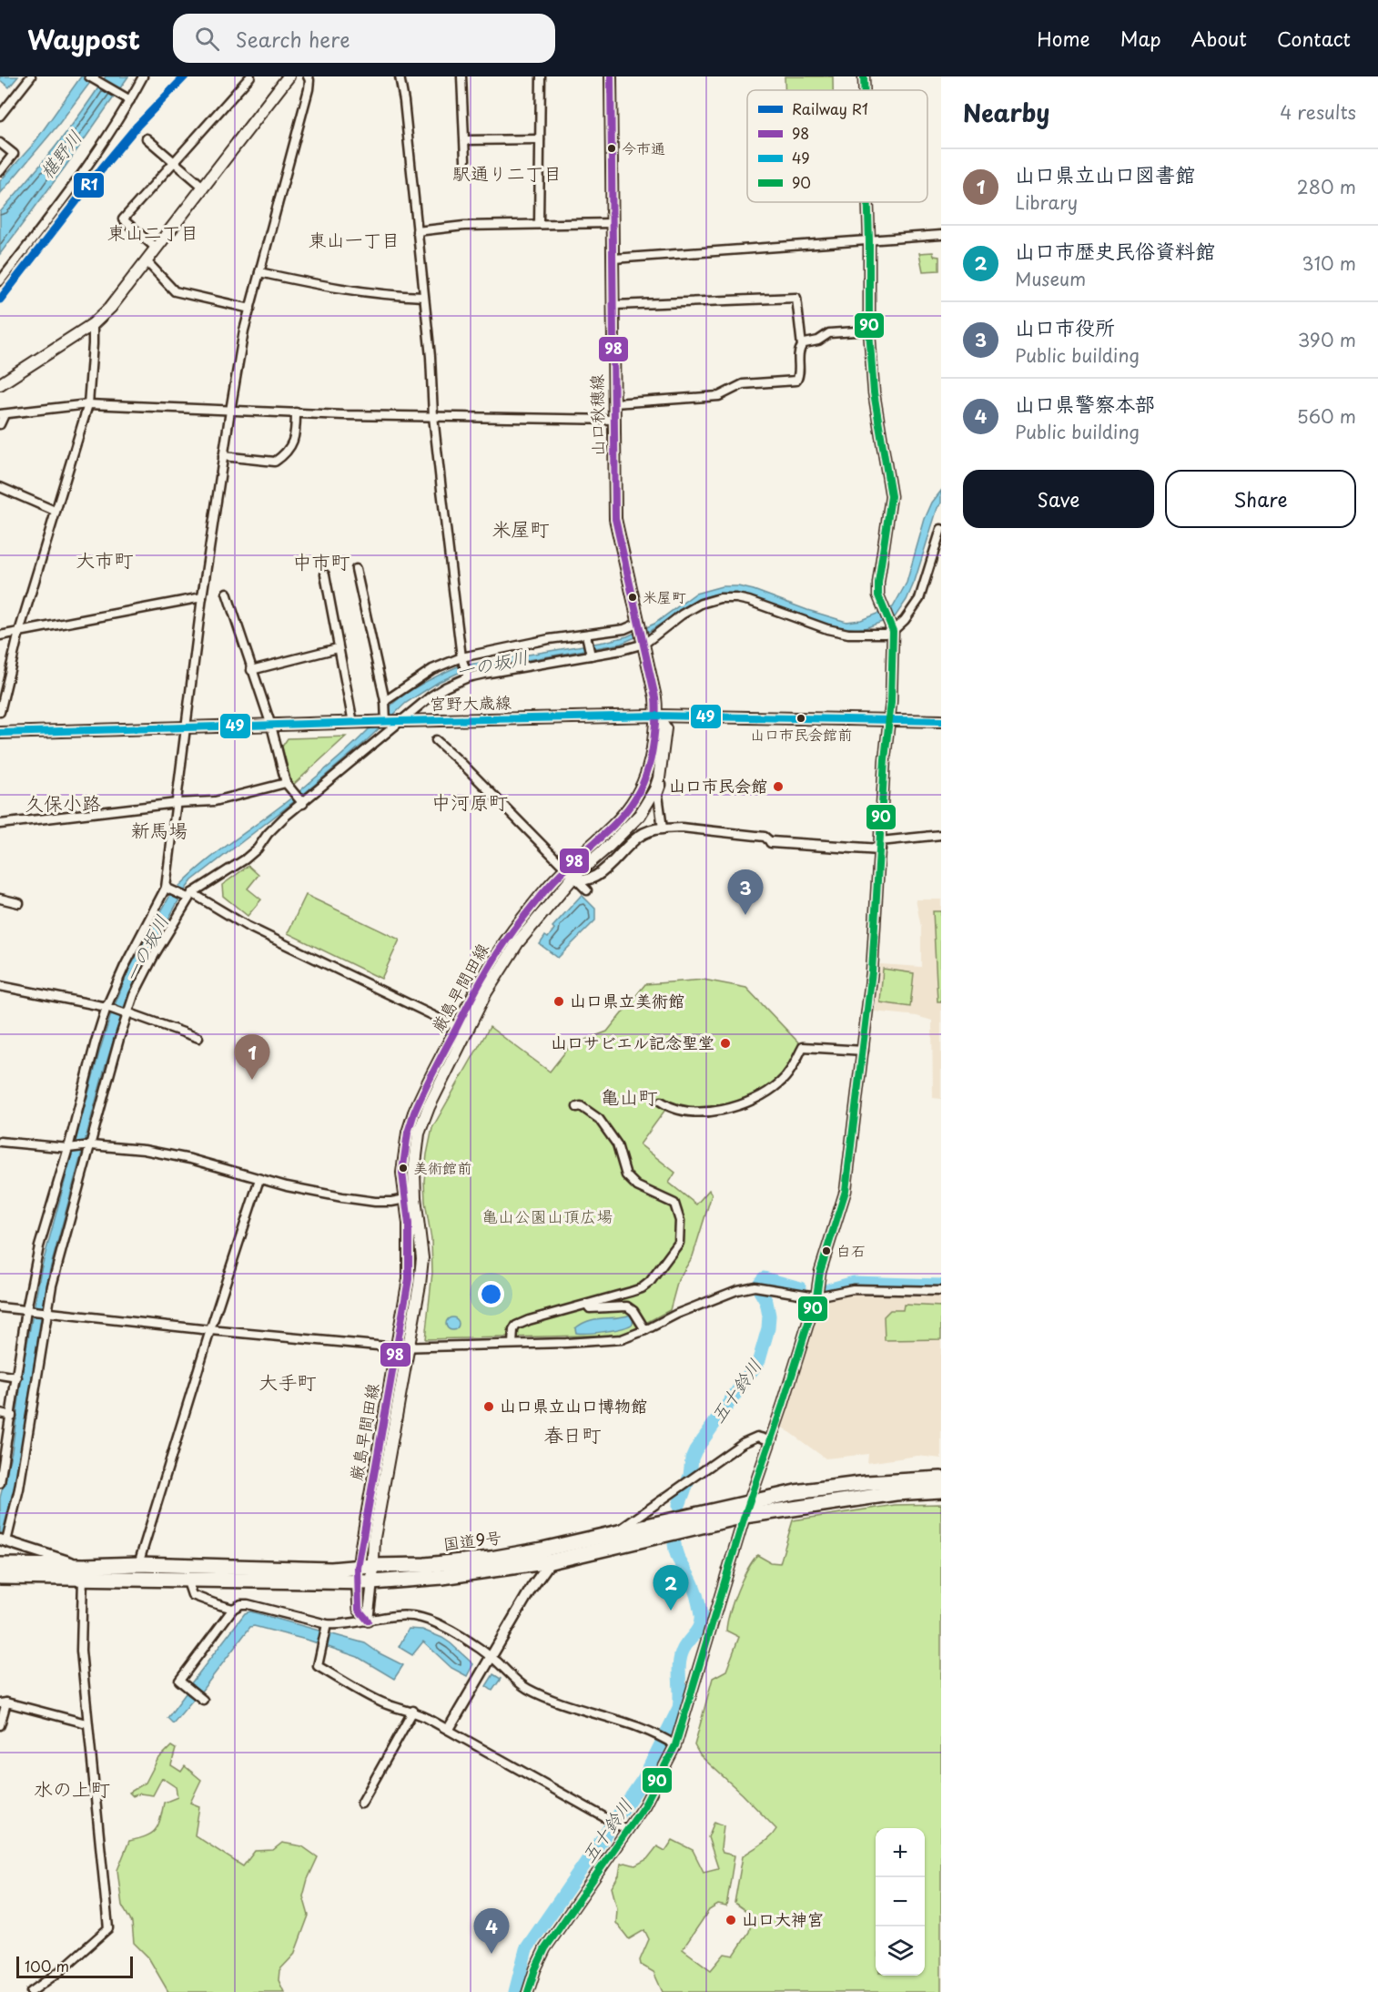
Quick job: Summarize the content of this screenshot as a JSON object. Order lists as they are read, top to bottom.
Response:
{
  "streets": {
    "highway": ["国道9号"],
    "main road": ["山口秋穂線", "宮野大歳線", "厳島早間田線"]
  },
  "crossings": [
    ["山口秋穂線", "宮野大歳線"],
    ["山口秋穂線", "厳島早間田線"],
    ["宮野大歳線", "厳島早間田線"],
    ["厳島早間田線", "国道9号"]
  ],
  "districts": [
    "駅通り二丁目",
    "東山二丁目",
    "東山一丁目",
    "米屋町",
    "大市町",
    "中市町",
    "中河原町",
    "久保小路",
    "新馬場",
    "亀山町",
    "大手町",
    "春日町",
    "水の上町"
  ],
  "water": ["椹野川", "一の坂川", "五十鈴川"],
  "parks": ["亀山公園山頂広場"],
  "places": [
    "今市通",
    "米屋町",
    "山口市民会館前",
    "山口市民会館",
    "山口県立美術館",
    "山口サビエル記念聖堂",
    "美術館前",
    "白石",
    "山口県立山口博物館",
    "山口大神宮"
  ],
  "lines": [
    "rail line R1",
    "transit line 98",
    "transit line 90",
    "transit line 49"
  ],
  "legend": [
    "Railway R1",
    "98",
    "49",
    "90"
  ],
  "scale_bar": "100 m",
  "page": {
    "header": "Waypost",
    "search": "Search here",
    "nav": [
      "Home",
      "Map",
      "About",
      "Contact"
    ],
    "heading": ["Nearby", "4 results"],
    "list": [
      {
        "mark": "1",
        "name": "山口県立山口図書館",
        "note": "Library",
        "value": "280 m"
      },
      {
        "mark": "2",
        "name": "山口市歴史民俗資料館",
        "note": "Museum",
        "value": "310 m"
      },
      {
        "mark": "3",
        "name": "山口市役所",
        "note": "Public building",
        "value": "390 m"
      },
      {
        "mark": "4",
        "name": "山口県警察本部",
        "note": "Public building",
        "value": "560 m"
      }
    ],
    "buttons": ["Save", "Share"],
    "pins": [
      "3",
      "1",
      "2",
      "4"
    ],
    "map_buttons": ["+", "−"],
    "scale": "100 m"
  }
}
